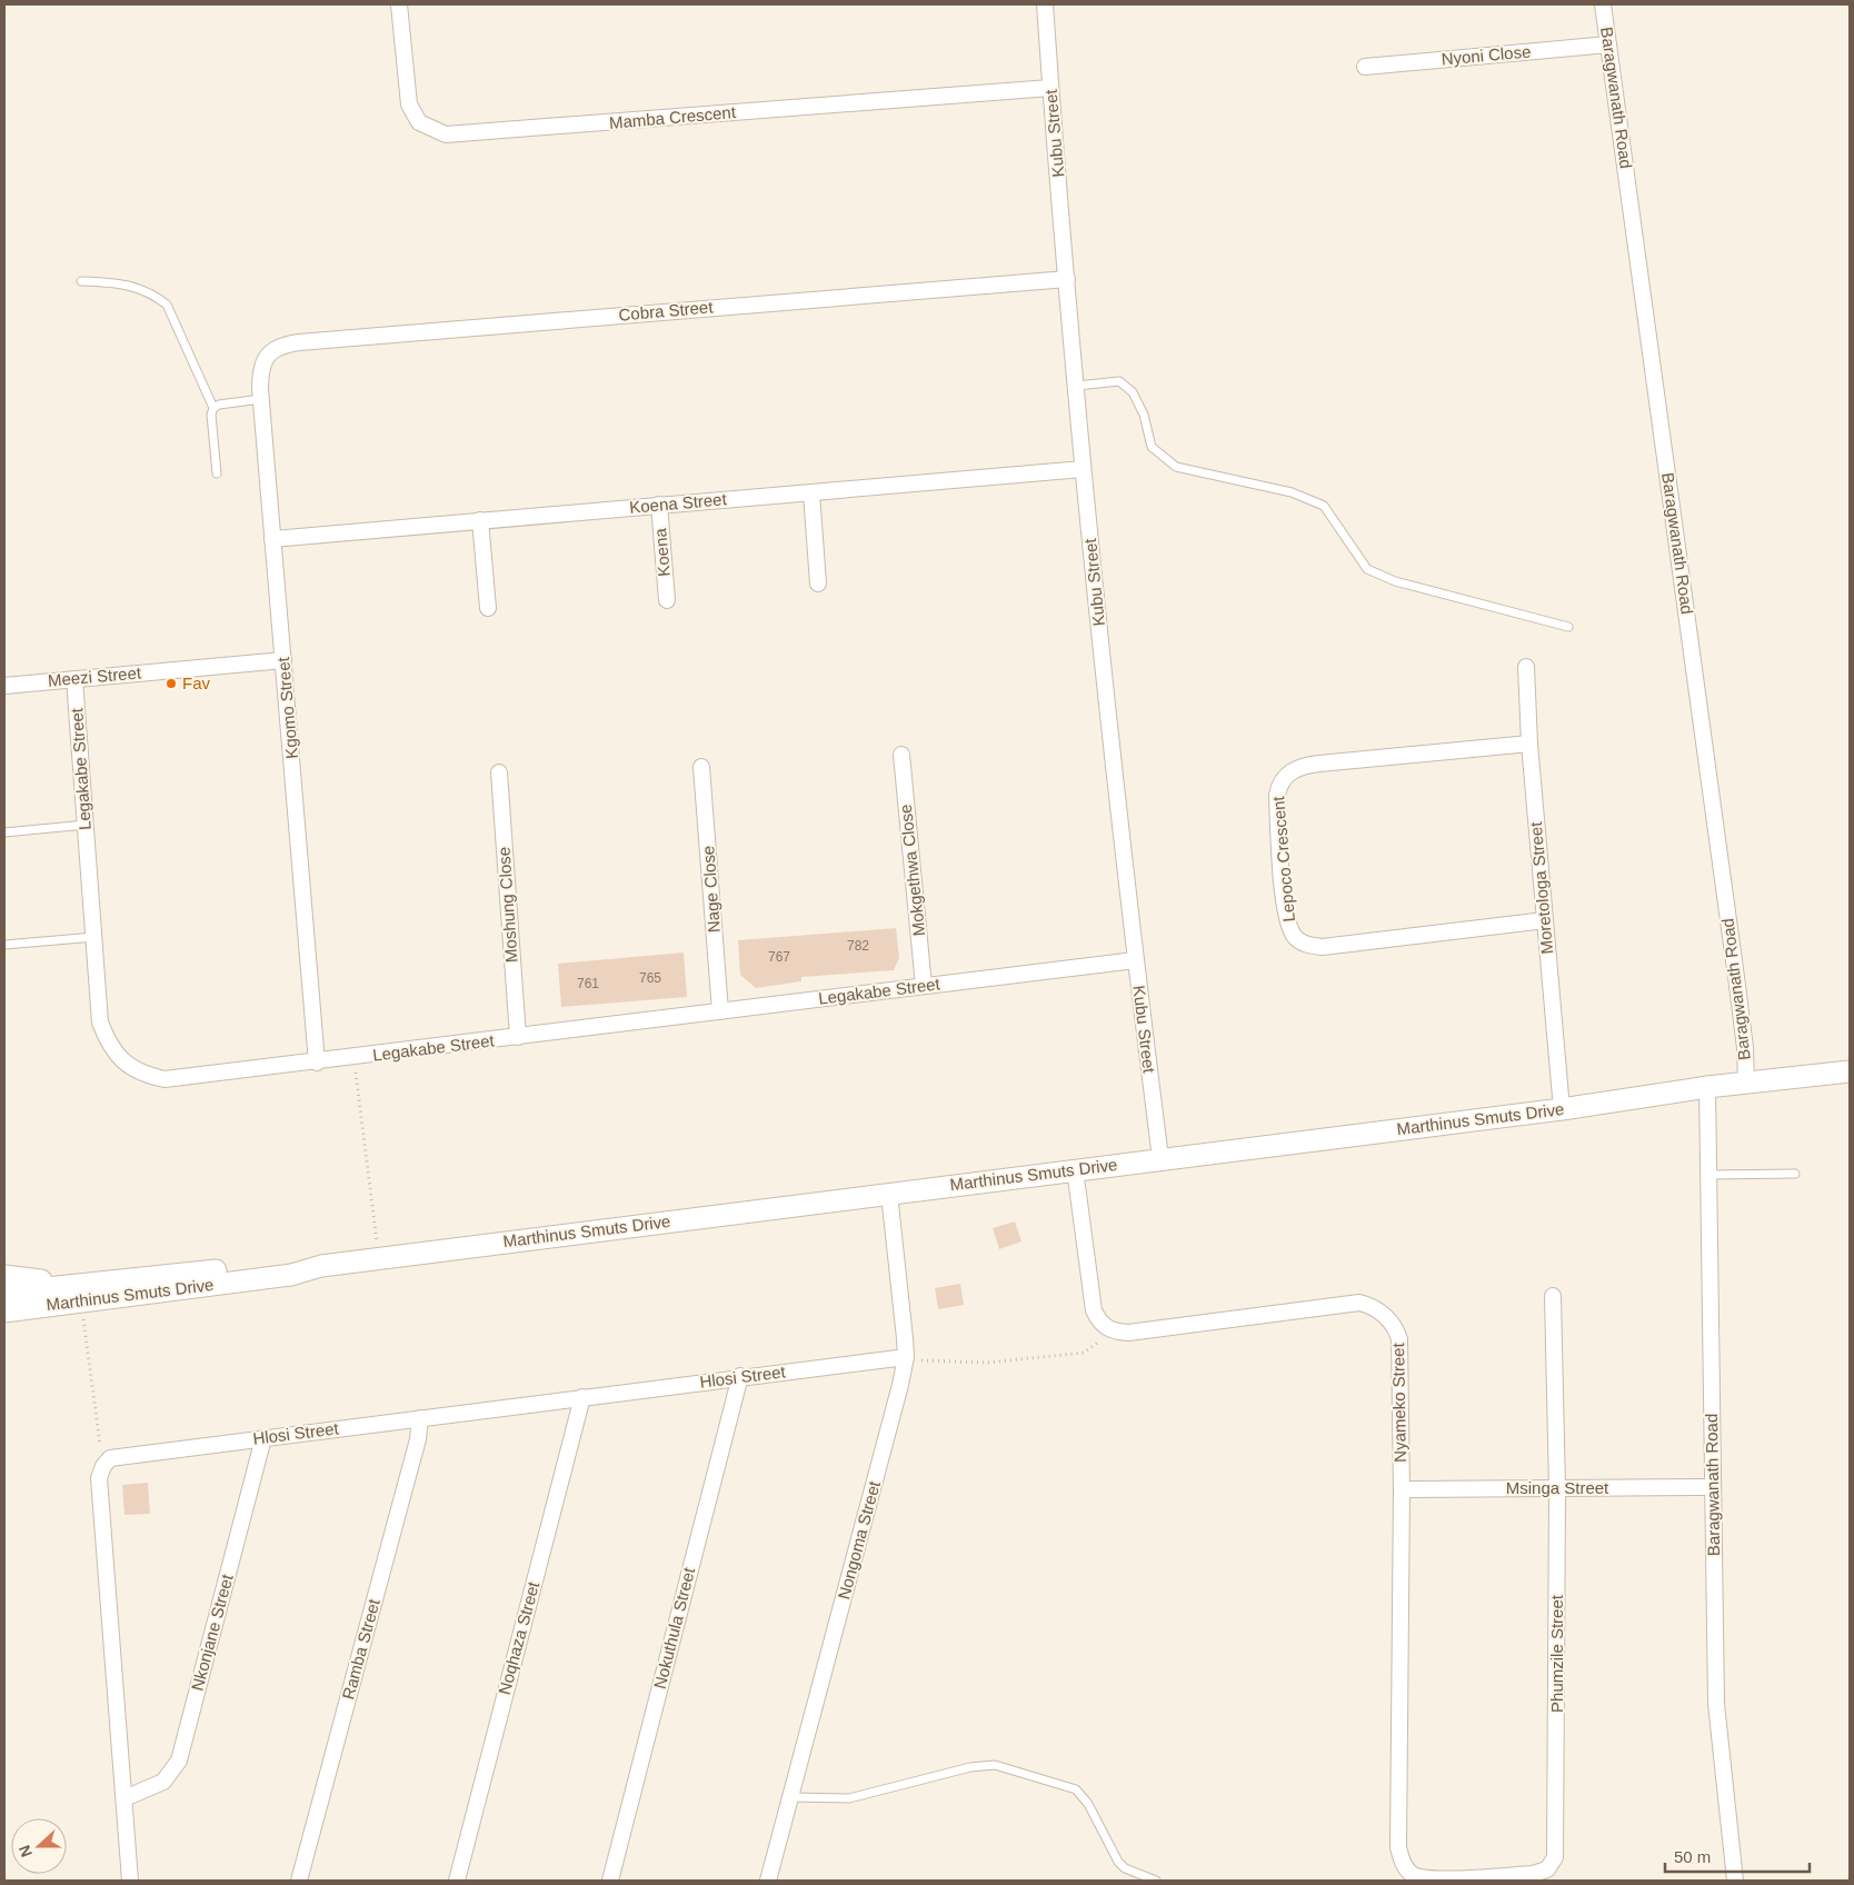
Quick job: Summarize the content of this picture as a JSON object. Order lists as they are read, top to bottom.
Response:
{
  "streets": {
    "street": [
      "Nyoni Close",
      "Baragwanath Road",
      "Mamba Crescent",
      "Kubu Street",
      "Cobra Street",
      "Koena Street",
      "Koena",
      "Meezi Street",
      "Kgomo Street",
      "Legakabe Street",
      "Lepoco Crescent",
      "Mokgethwa Close",
      "Moretologa Street",
      "Nage Close",
      "Moshung Close",
      "Marthinus Smuts Drive",
      "Hlosi Street",
      "Nyameko Street",
      "Msinga Street",
      "Nongoma Street",
      "Nokuthula Street",
      "Nkonjane Street",
      "Noqhaza Street",
      "Ramba Street",
      "Phumzile Street"
    ]
  },
  "crossings": [
    ["Nyoni Close", "Baragwanath Road"],
    ["Baragwanath Road", "Marthinus Smuts Drive"],
    ["Baragwanath Road", "Msinga Street"],
    ["Mamba Crescent", "Kubu Street"],
    ["Kubu Street", "Cobra Street"],
    ["Kubu Street", "Koena Street"],
    ["Kubu Street", "Legakabe Street"],
    ["Kubu Street", "Marthinus Smuts Drive"],
    ["Cobra Street", "Kgomo Street"],
    ["Koena Street", "Koena"],
    ["Koena Street", "Kgomo Street"],
    ["Meezi Street", "Kgomo Street"],
    ["Meezi Street", "Legakabe Street"],
    ["Kgomo Street", "Legakabe Street"],
    ["Legakabe Street", "Mokgethwa Close"],
    ["Legakabe Street", "Nage Close"],
    ["Legakabe Street", "Moshung Close"],
    ["Lepoco Crescent", "Moretologa Street"],
    ["Moretologa Street", "Marthinus Smuts Drive"],
    ["Marthinus Smuts Drive", "Nongoma Street"],
    ["Hlosi Street", "Nongoma Street"],
    ["Hlosi Street", "Nokuthula Street"],
    ["Hlosi Street", "Nkonjane Street"],
    ["Hlosi Street", "Noqhaza Street"],
    ["Hlosi Street", "Ramba Street"],
    ["Nyameko Street", "Msinga Street"],
    ["Nyameko Street", "Phumzile Street"],
    ["Msinga Street", "Phumzile Street"]
  ],
  "places": ["Fav"],
  "house_numbers": [
    "782",
    "767",
    "765",
    "761"
  ],
  "scale_bar": "50 m",
  "north": "left"
}
